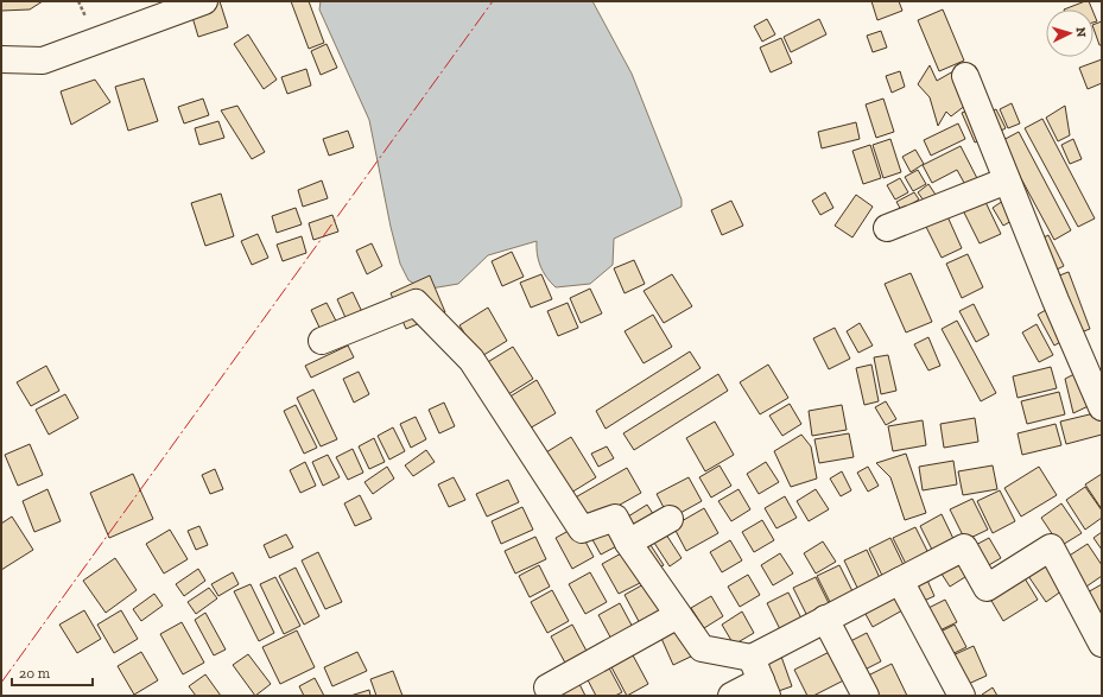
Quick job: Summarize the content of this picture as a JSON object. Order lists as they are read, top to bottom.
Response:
{
  "scale_bar": "20 m",
  "north": "right"
}
